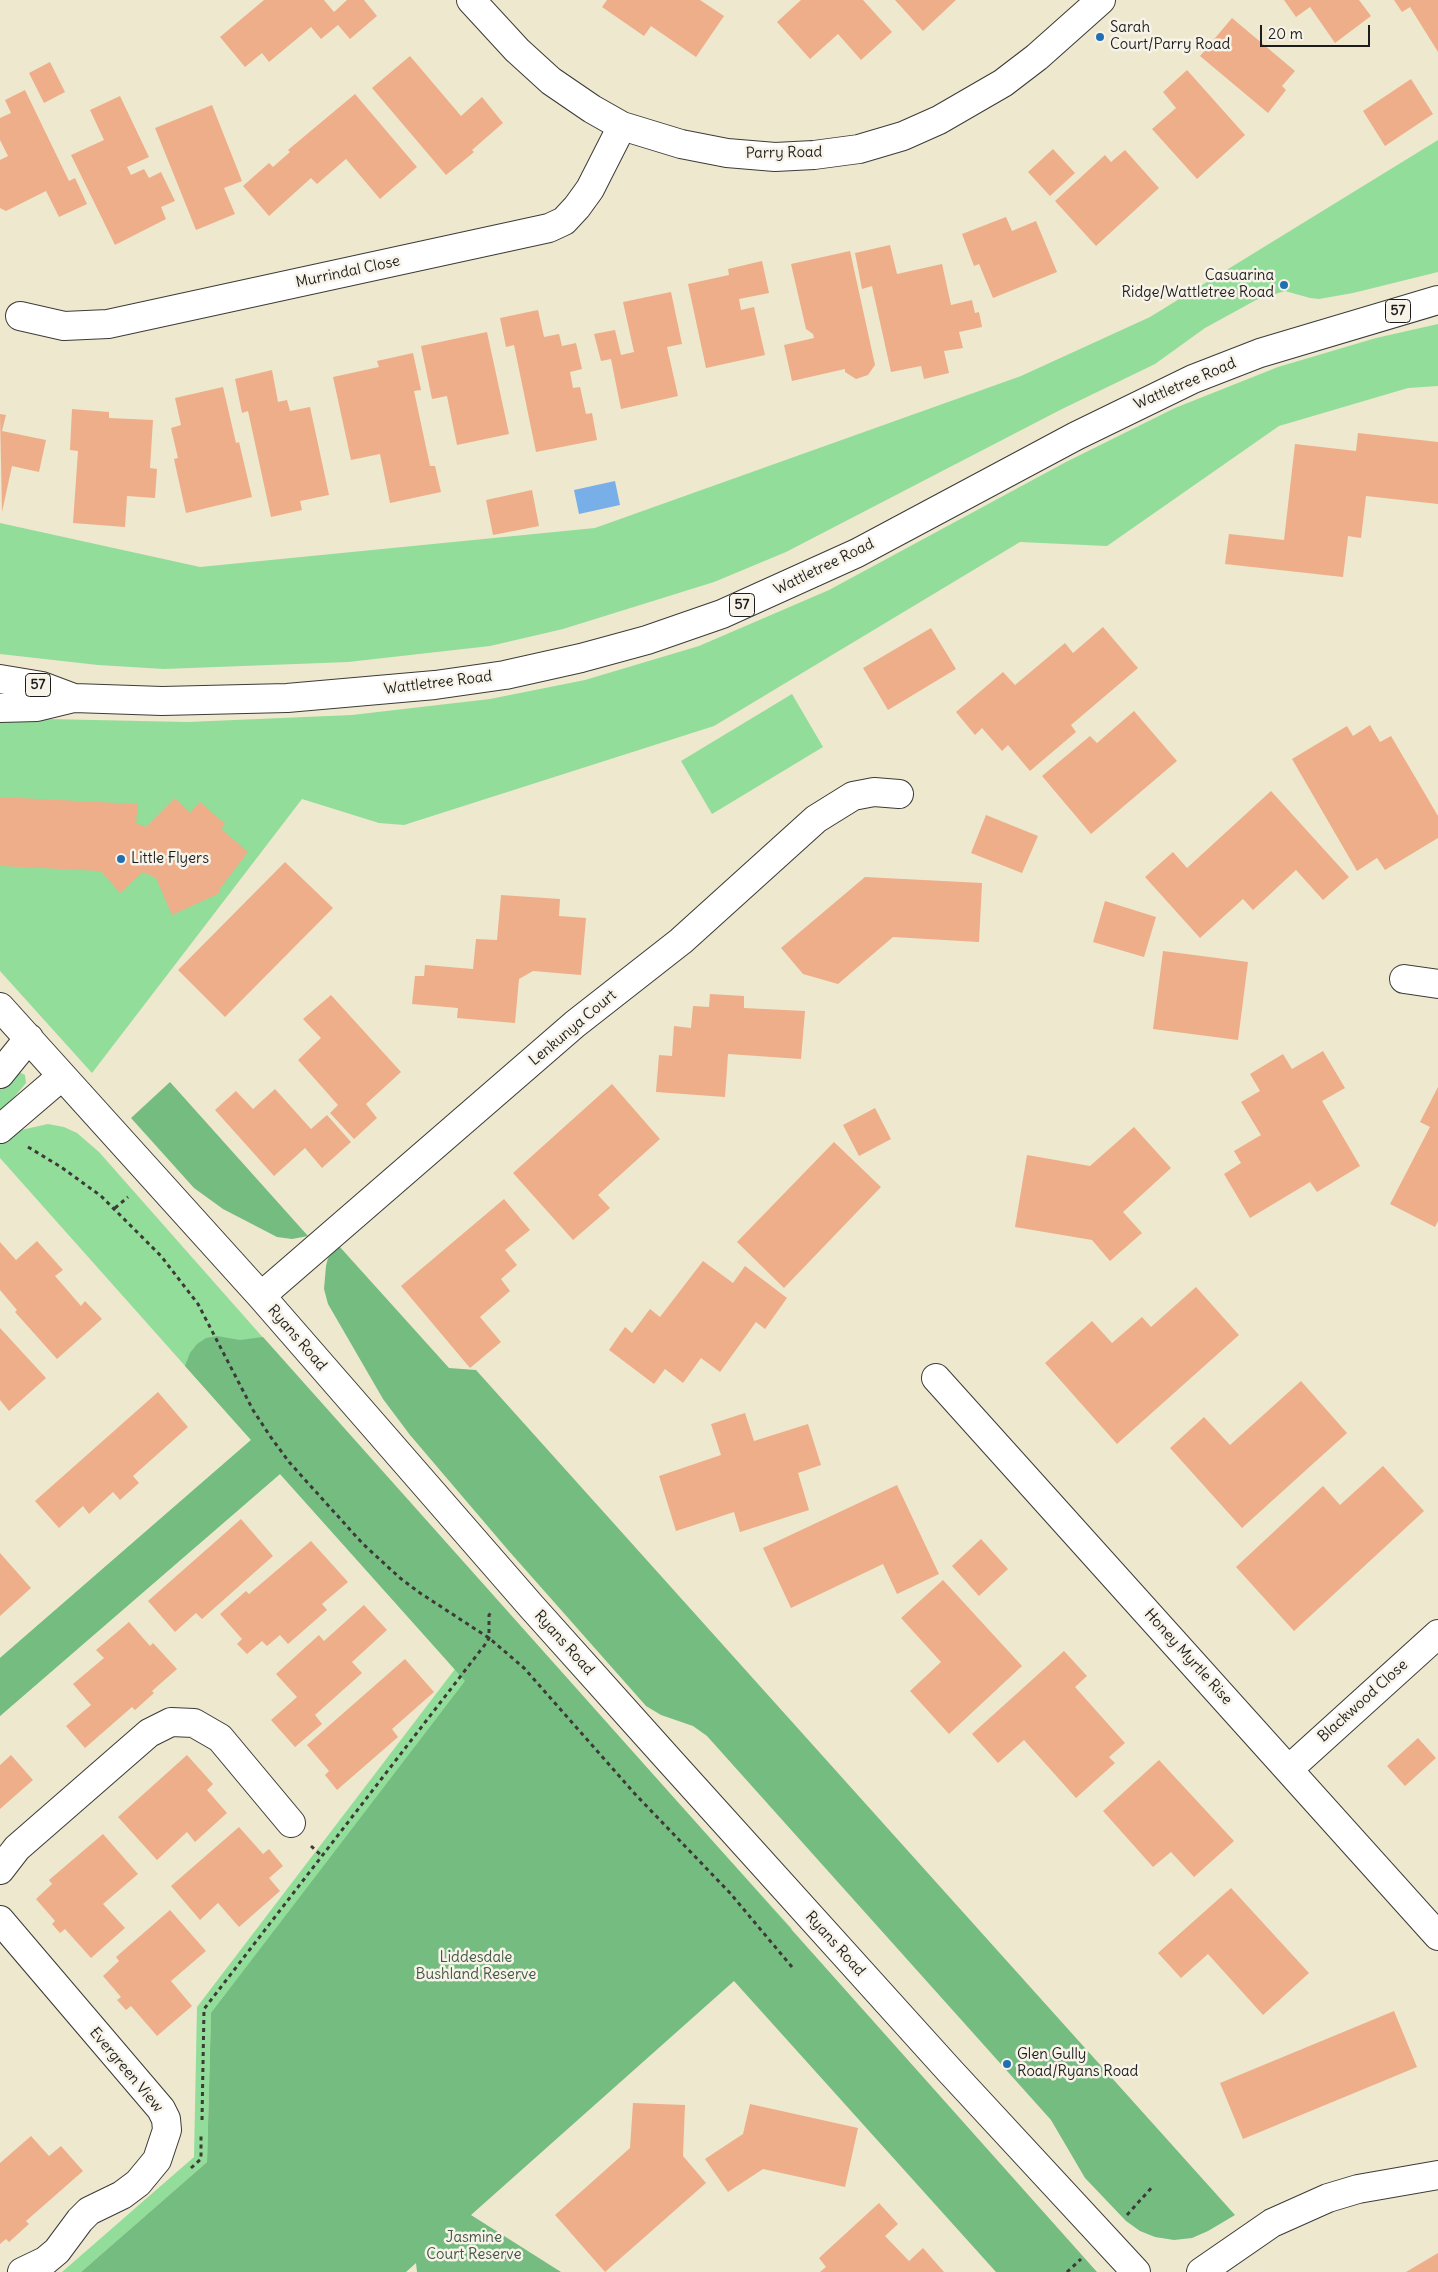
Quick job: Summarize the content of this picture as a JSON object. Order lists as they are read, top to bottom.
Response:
{
  "streets": {
    "street": [
      "Parry Road",
      "Murrindal Close",
      "57",
      "Wattletree Road",
      "Lenkunya Court",
      "Ryans Road",
      "Honey Myrtle Rise",
      "Blackwood Close",
      "Evergreen View"
    ]
  },
  "crossings": [
    ["Parry Road", "Murrindal Close"],
    ["Lenkunya Court", "Ryans Road"],
    ["Honey Myrtle Rise", "Blackwood Close"]
  ],
  "parks": ["Liddesdale Bushland Reserve", "Jasmine Court Reserve"],
  "places": [
    "Sarah Court/Parry Road",
    "Casuarina Ridge/Wattletree Road",
    "Little Flyers",
    "Glen Gully Road/Ryans Road"
  ],
  "scale_bar": "20 m"
}
